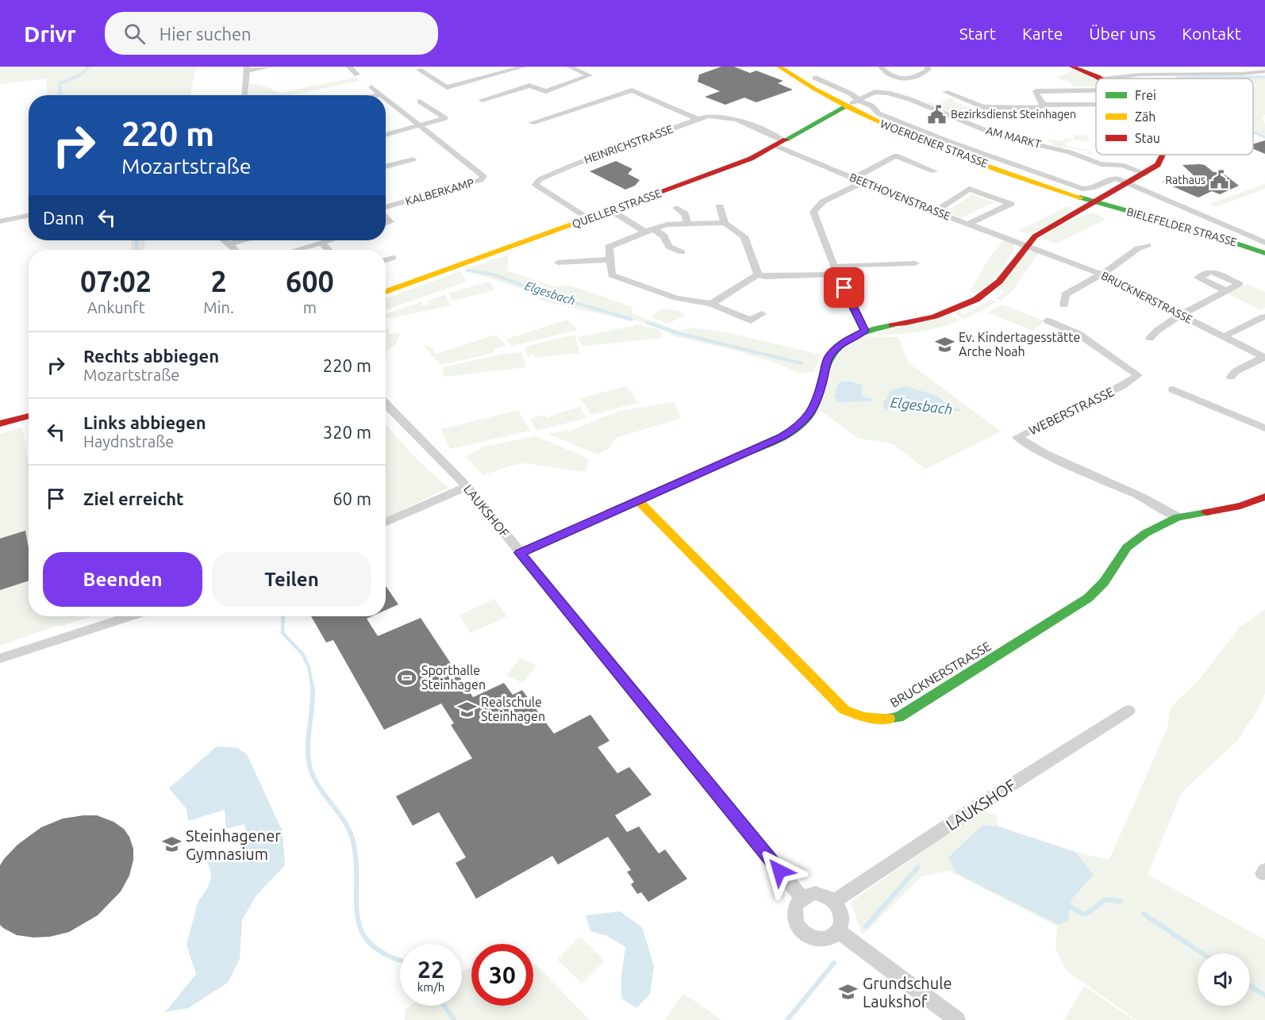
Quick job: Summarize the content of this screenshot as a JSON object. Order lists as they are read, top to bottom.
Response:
{
  "streets": {
    "street": [
      "AM MARKT",
      "WOERDENER STRASSE",
      "HEINRICHSTRASSE",
      "KALBERKAMP",
      "BEETHOVENSTRASSE",
      "QUELLER STRASSE",
      "BIELEFELDER STRASSE",
      "BRUCKNERSTRASSE",
      "WEBERSTRASSE",
      "LAUKSHOF"
    ]
  },
  "crossings": [
    ["AM MARKT", "WOERDENER STRASSE"],
    ["AM MARKT", "QUELLER STRASSE"],
    ["WOERDENER STRASSE", "QUELLER STRASSE"],
    ["WOERDENER STRASSE", "BIELEFELDER STRASSE"],
    ["HEINRICHSTRASSE", "BEETHOVENSTRASSE"],
    ["HEINRICHSTRASSE", "QUELLER STRASSE"],
    ["BEETHOVENSTRASSE", "QUELLER STRASSE"],
    ["BEETHOVENSTRASSE", "BRUCKNERSTRASSE"],
    ["BRUCKNERSTRASSE", "WEBERSTRASSE"]
  ],
  "water": ["Elgesbach"],
  "places": {
    "public building": ["Bezirksdienst Steinhagen", "Rathaus"],
    "school or university": [
      "Ev. Kindertagesstätte Arche Noah",
      "Realschule Steinhagen",
      "Steinhagener Gymnasium",
      "Grundschule Laukshof"
    ],
    "sports": ["Sporthalle Steinhagen"]
  },
  "legend": ["Frei", "Zäh", "Stau"],
  "page": {
    "header": "Drivr",
    "search": "Hier suchen",
    "nav": [
      "Start",
      "Karte",
      "Über uns",
      "Kontakt"
    ],
    "turn": ["220 m", "Mozartstraße"],
    "then": "Dann",
    "eta": [
      "07:02",
      "Ankunft",
      "2",
      "Min.",
      "600",
      "m"
    ],
    "list": [
      {
        "name": "Rechts abbiegen",
        "note": "Mozartstraße",
        "value": "220 m"
      },
      {
        "name": "Links abbiegen",
        "note": "Haydnstraße",
        "value": "320 m"
      },
      {
        "name": "Ziel erreicht",
        "value": "60 m"
      }
    ],
    "buttons": ["Beenden", "Teilen"],
    "speed": "22 km/h",
    "limit": "30"
  }
}
